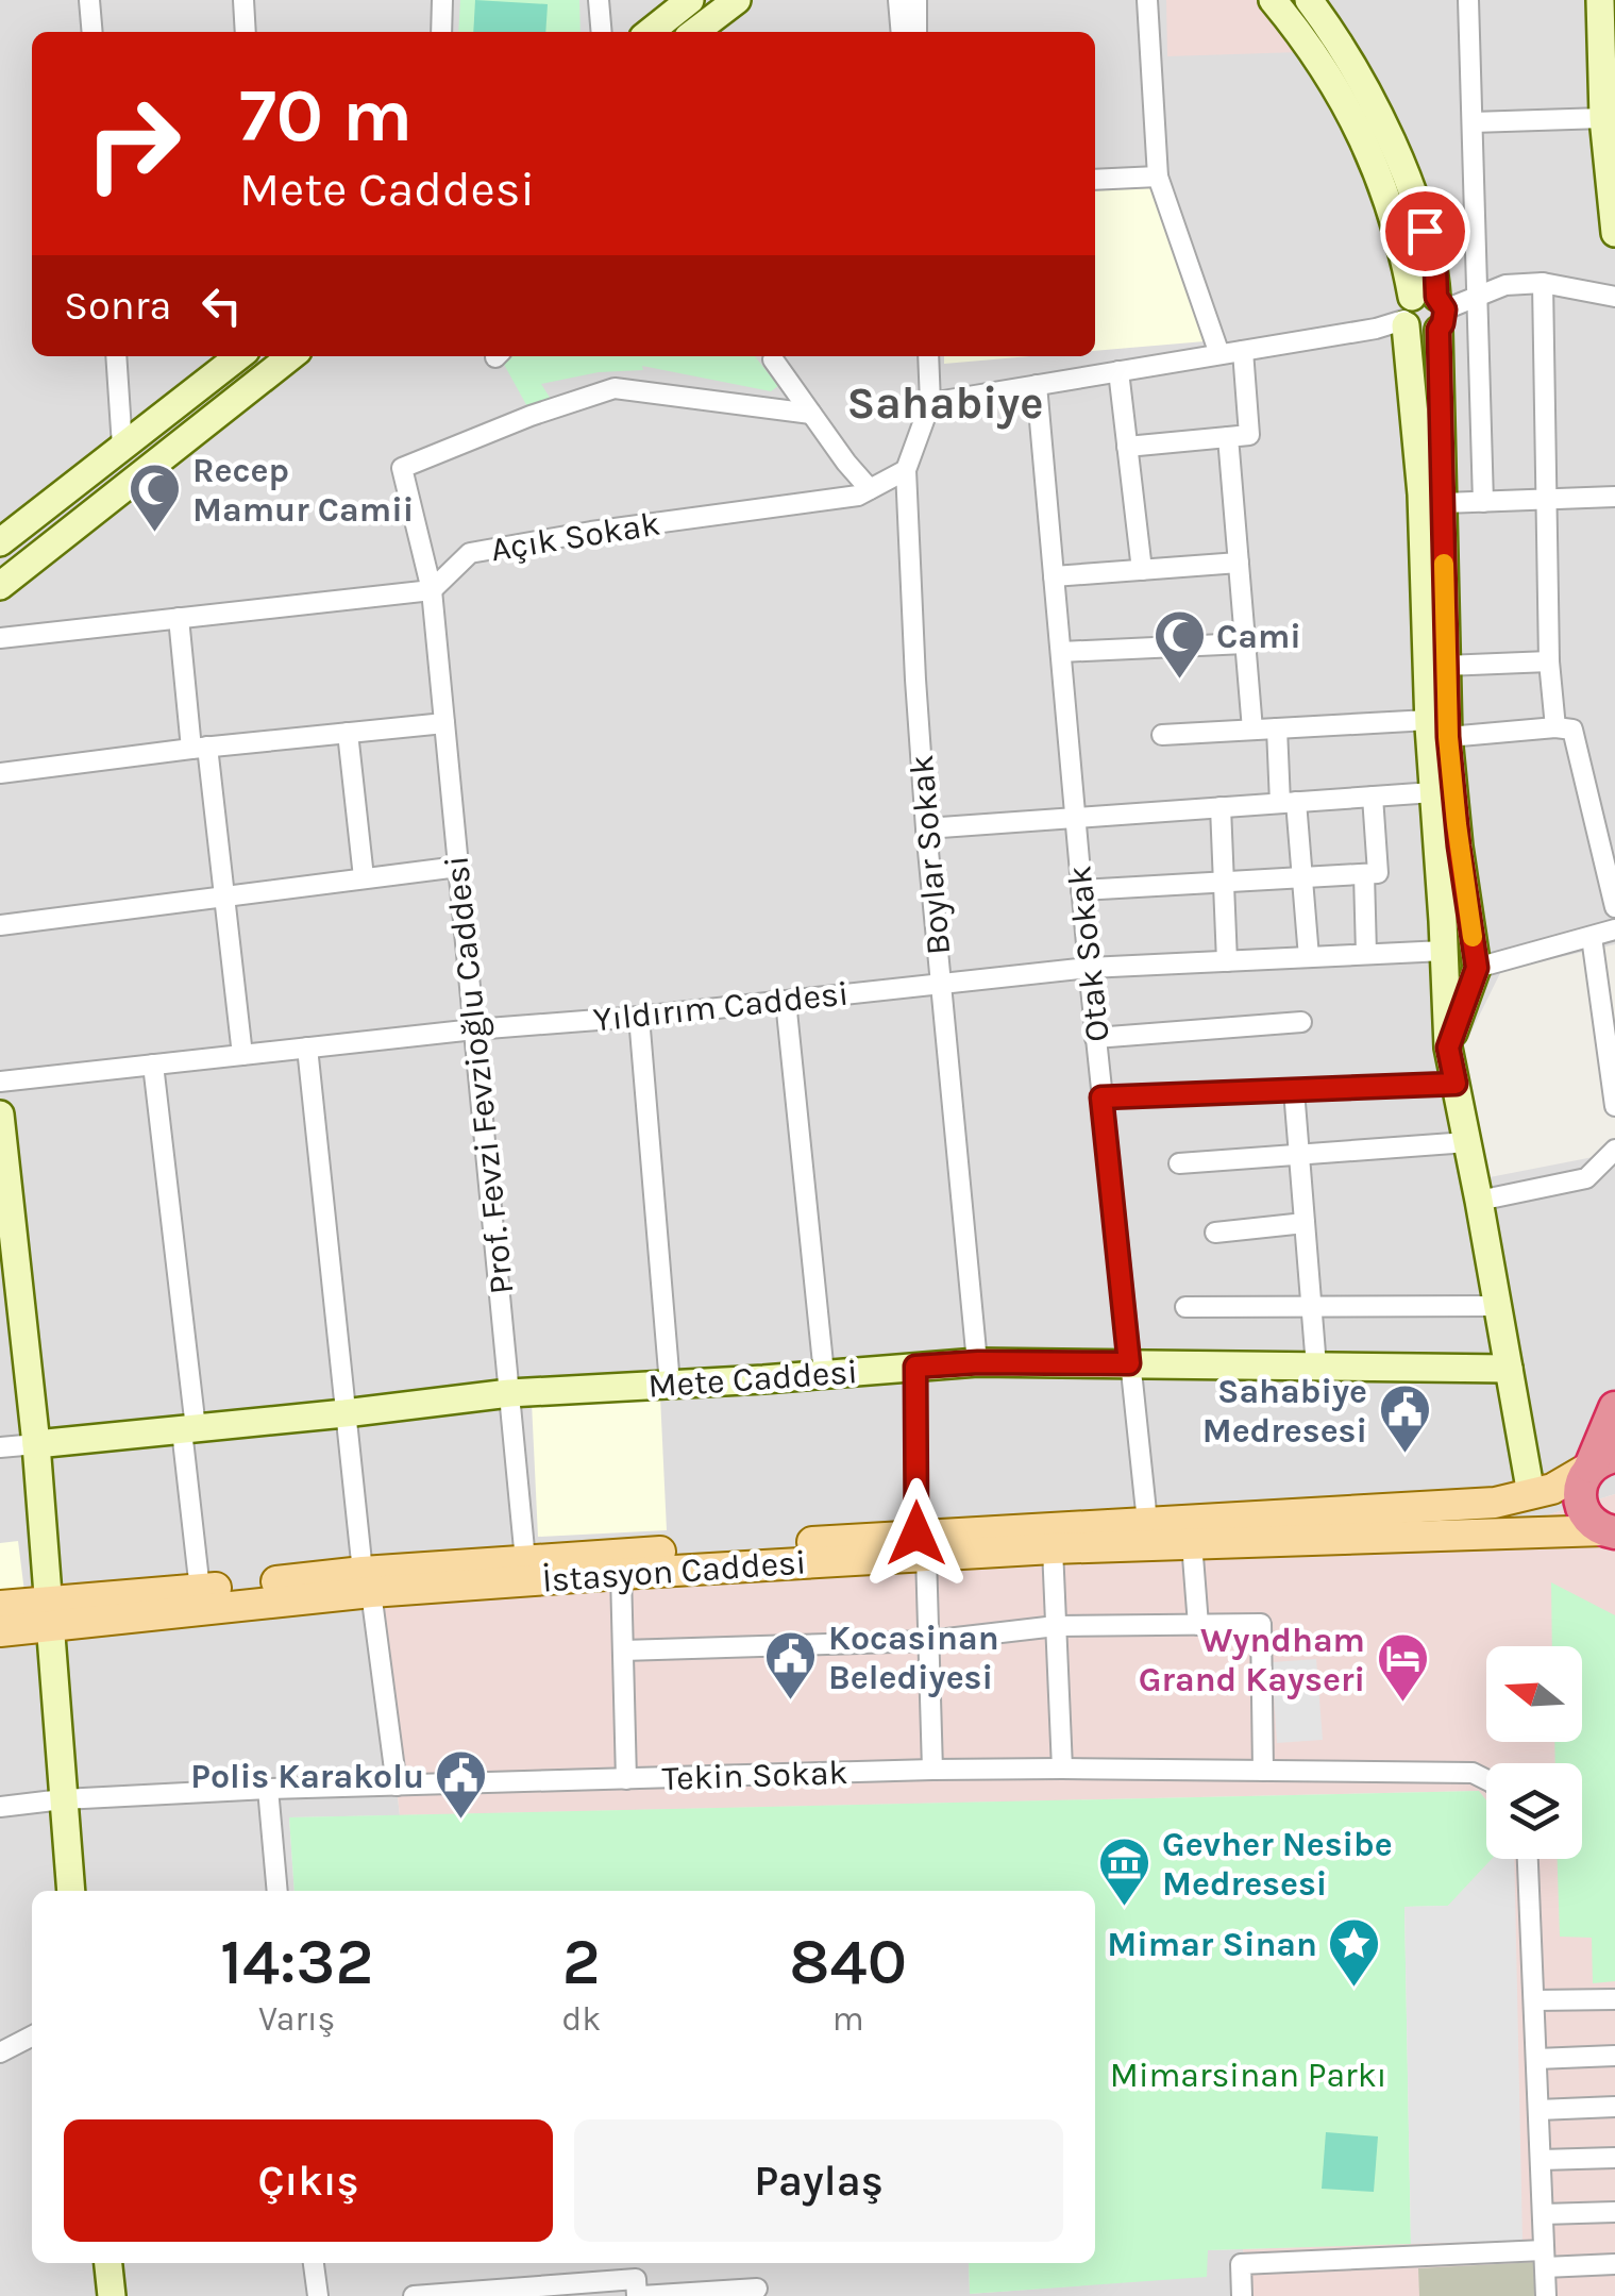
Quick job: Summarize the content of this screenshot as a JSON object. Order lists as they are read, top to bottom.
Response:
{
  "streets": {
    "main road": ["İstasyon Caddesi"],
    "street": [
      "Açık Sokak",
      "Boylar Sokak",
      "Otak Sokak",
      "Yıldırım Caddesi",
      "Prof. Fevzi Fevzioğlu Caddesi",
      "Mete Caddesi",
      "Tekin Sokak"
    ]
  },
  "crossings": [
    ["Açık Sokak", "Boylar Sokak"],
    ["Açık Sokak", "Prof. Fevzi Fevzioğlu Caddesi"],
    ["Boylar Sokak", "Yıldırım Caddesi"],
    ["Boylar Sokak", "Mete Caddesi"],
    ["Otak Sokak", "Yıldırım Caddesi"],
    ["Otak Sokak", "Mete Caddesi"],
    ["Otak Sokak", "İstasyon Caddesi"],
    ["Yıldırım Caddesi", "Prof. Fevzi Fevzioğlu Caddesi"],
    ["Prof. Fevzi Fevzioğlu Caddesi", "Mete Caddesi"],
    ["Prof. Fevzi Fevzioğlu Caddesi", "İstasyon Caddesi"]
  ],
  "districts": ["Sahabiye"],
  "parks": ["Mimarsinan Parkı"],
  "places": {
    "mosque": ["Recep Mamur Camii", "Cami"],
    "public building": ["Sahabiye Medresesi", "Kocasinan Belediyesi", "Polis Karakolu"],
    "hotel": ["Wyndham Grand Kayseri"],
    "museum": ["Gevher Nesibe Medresesi"],
    "place": ["Mimar Sinan"]
  },
  "north": "left",
  "page": {
    "turn": ["70 m", "Mete Caddesi"],
    "then": "Sonra",
    "eta": [
      "14:32",
      "Varış",
      "2",
      "dk",
      "840",
      "m"
    ],
    "buttons": ["Çıkış", "Paylaş"]
  }
}
